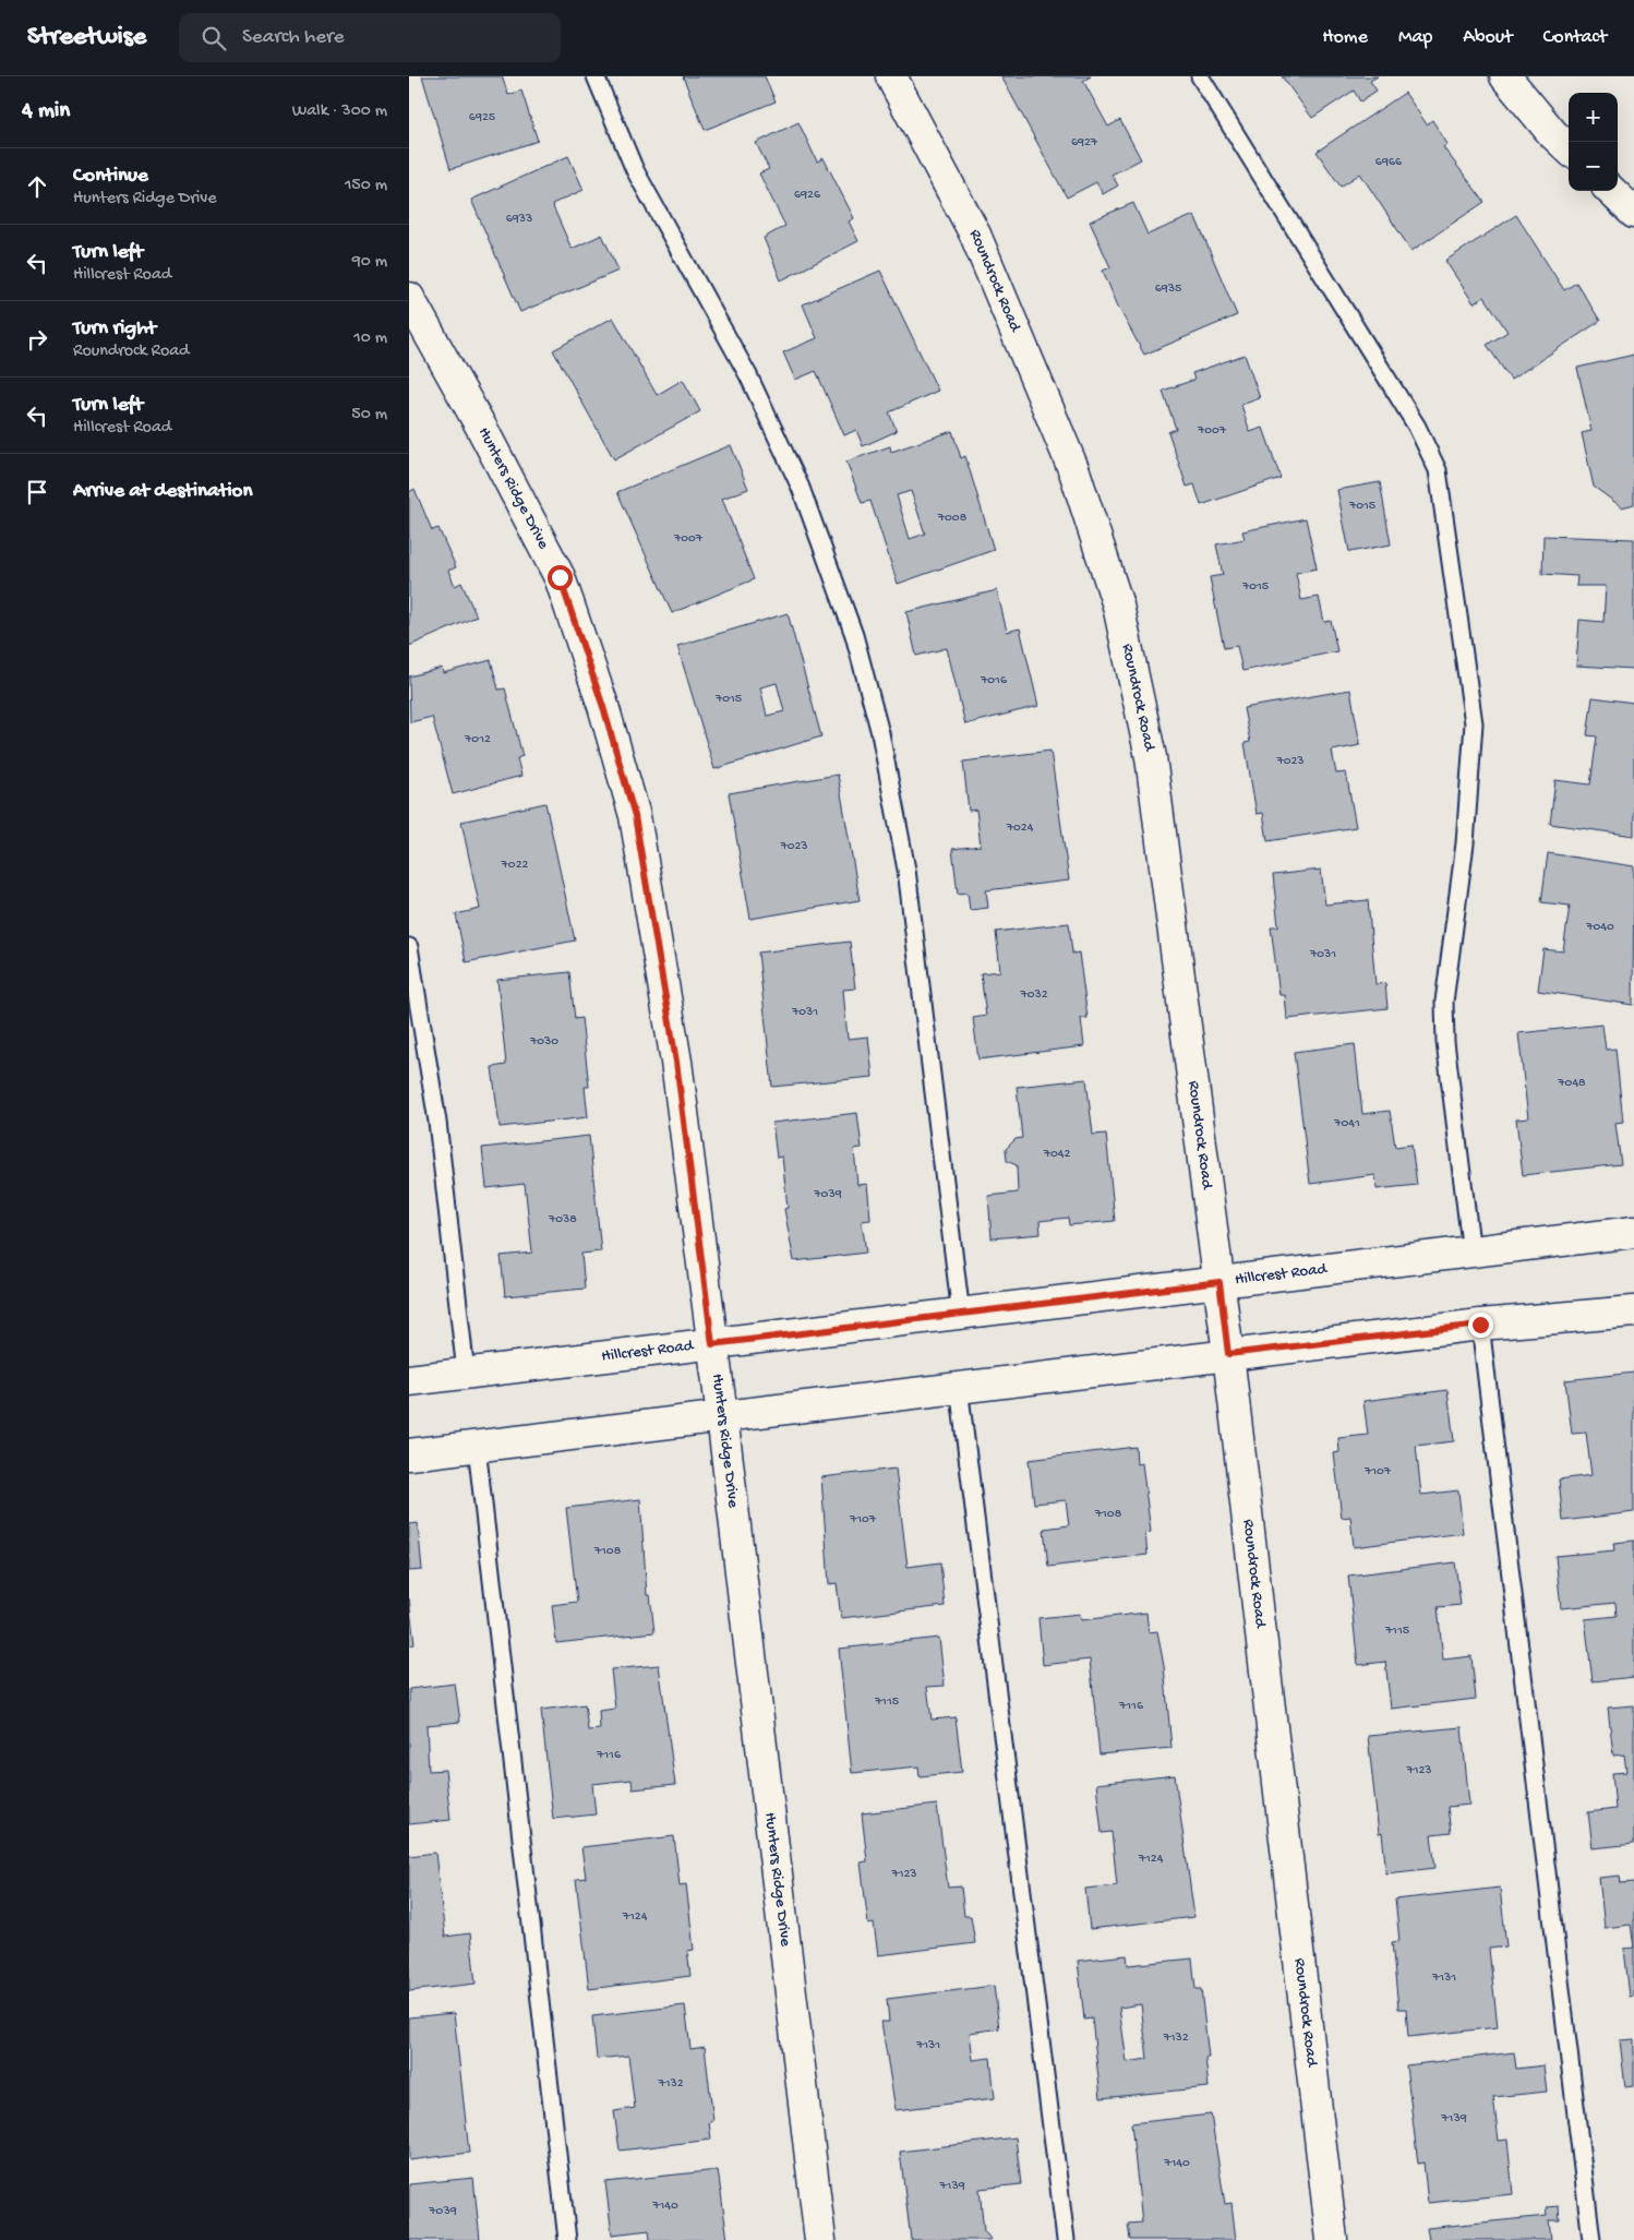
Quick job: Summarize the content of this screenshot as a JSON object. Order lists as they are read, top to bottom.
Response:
{
  "streets": {
    "street": ["Roundrock Road", "Hunters Ridge Drive", "Hillcrest Road"]
  },
  "crossings": [
    ["Roundrock Road", "Hillcrest Road"],
    ["Hunters Ridge Drive", "Hillcrest Road"]
  ],
  "house_numbers": [
    "6925",
    "6927",
    "6966",
    "6926",
    "6933",
    "6935",
    "7007",
    "7015",
    "7008",
    "7007",
    "7015",
    "7016",
    "7015",
    "7012",
    "7023",
    "7024",
    "7023",
    "7022",
    "7040",
    "7031",
    "7032",
    "7031",
    "7030",
    "7048",
    "7041",
    "7042",
    "7039",
    "7038",
    "7107",
    "7108",
    "7107",
    "7108",
    "7115",
    "7115",
    "7116",
    "7116",
    "7123",
    "7124",
    "7123",
    "7124",
    "7131",
    "7132",
    "7131",
    "7132",
    "7139",
    "7140",
    "7139",
    "7140",
    "7039"
  ],
  "page": {
    "header": "Streetwise",
    "search": "Search here",
    "nav": [
      "Home",
      "Map",
      "About",
      "Contact"
    ],
    "heading": ["4 min", "Walk · 300 m"],
    "map_buttons": ["+", "−"],
    "list": [
      ["Continue", "Hunters Ridge Drive", "150 m"],
      ["Turn left", "Hillcrest Road", "90 m"],
      ["Turn right", "Roundrock Road", "10 m"],
      ["Turn left", "Hillcrest Road", "50 m"],
      "Arrive at destination"
    ]
  }
}
